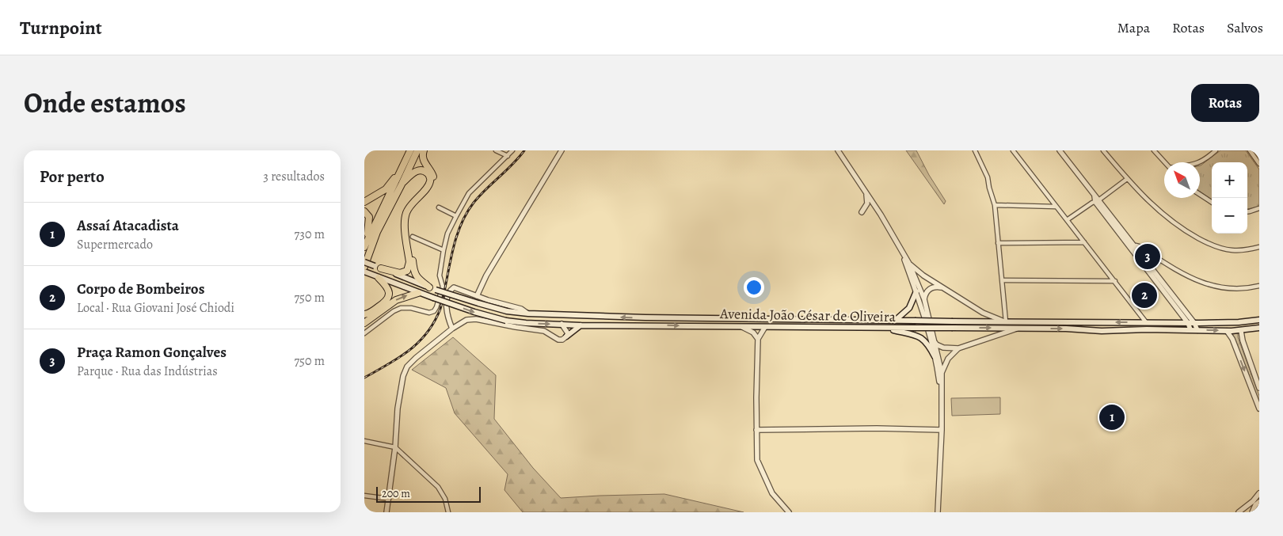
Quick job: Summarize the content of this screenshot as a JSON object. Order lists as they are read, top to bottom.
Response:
{
  "streets": {
    "main road": ["Avenida João César de Oliveira"]
  },
  "scale_bar": "200 m",
  "north": "top left",
  "page": {
    "header": "Turnpoint",
    "nav": ["Mapa", "Rotas", "Salvos"],
    "title": "Onde estamos",
    "buttons": "Rotas",
    "heading": ["Por perto", "3 resultados"],
    "map_buttons": ["+", "−"],
    "list": [
      {
        "mark": "1",
        "name": "Assaí Atacadista",
        "note": "Supermercado",
        "value": "730 m"
      },
      {
        "mark": "2",
        "name": "Corpo de Bombeiros",
        "note": "Local · Rua Giovani José Chiodi",
        "value": "750 m"
      },
      {
        "mark": "3",
        "name": "Praça Ramon Gonçalves",
        "note": "Parque · Rua das Indústrias",
        "value": "750 m"
      }
    ],
    "pins": ["3", "2", "1"],
    "scale": "200 m"
  }
}
